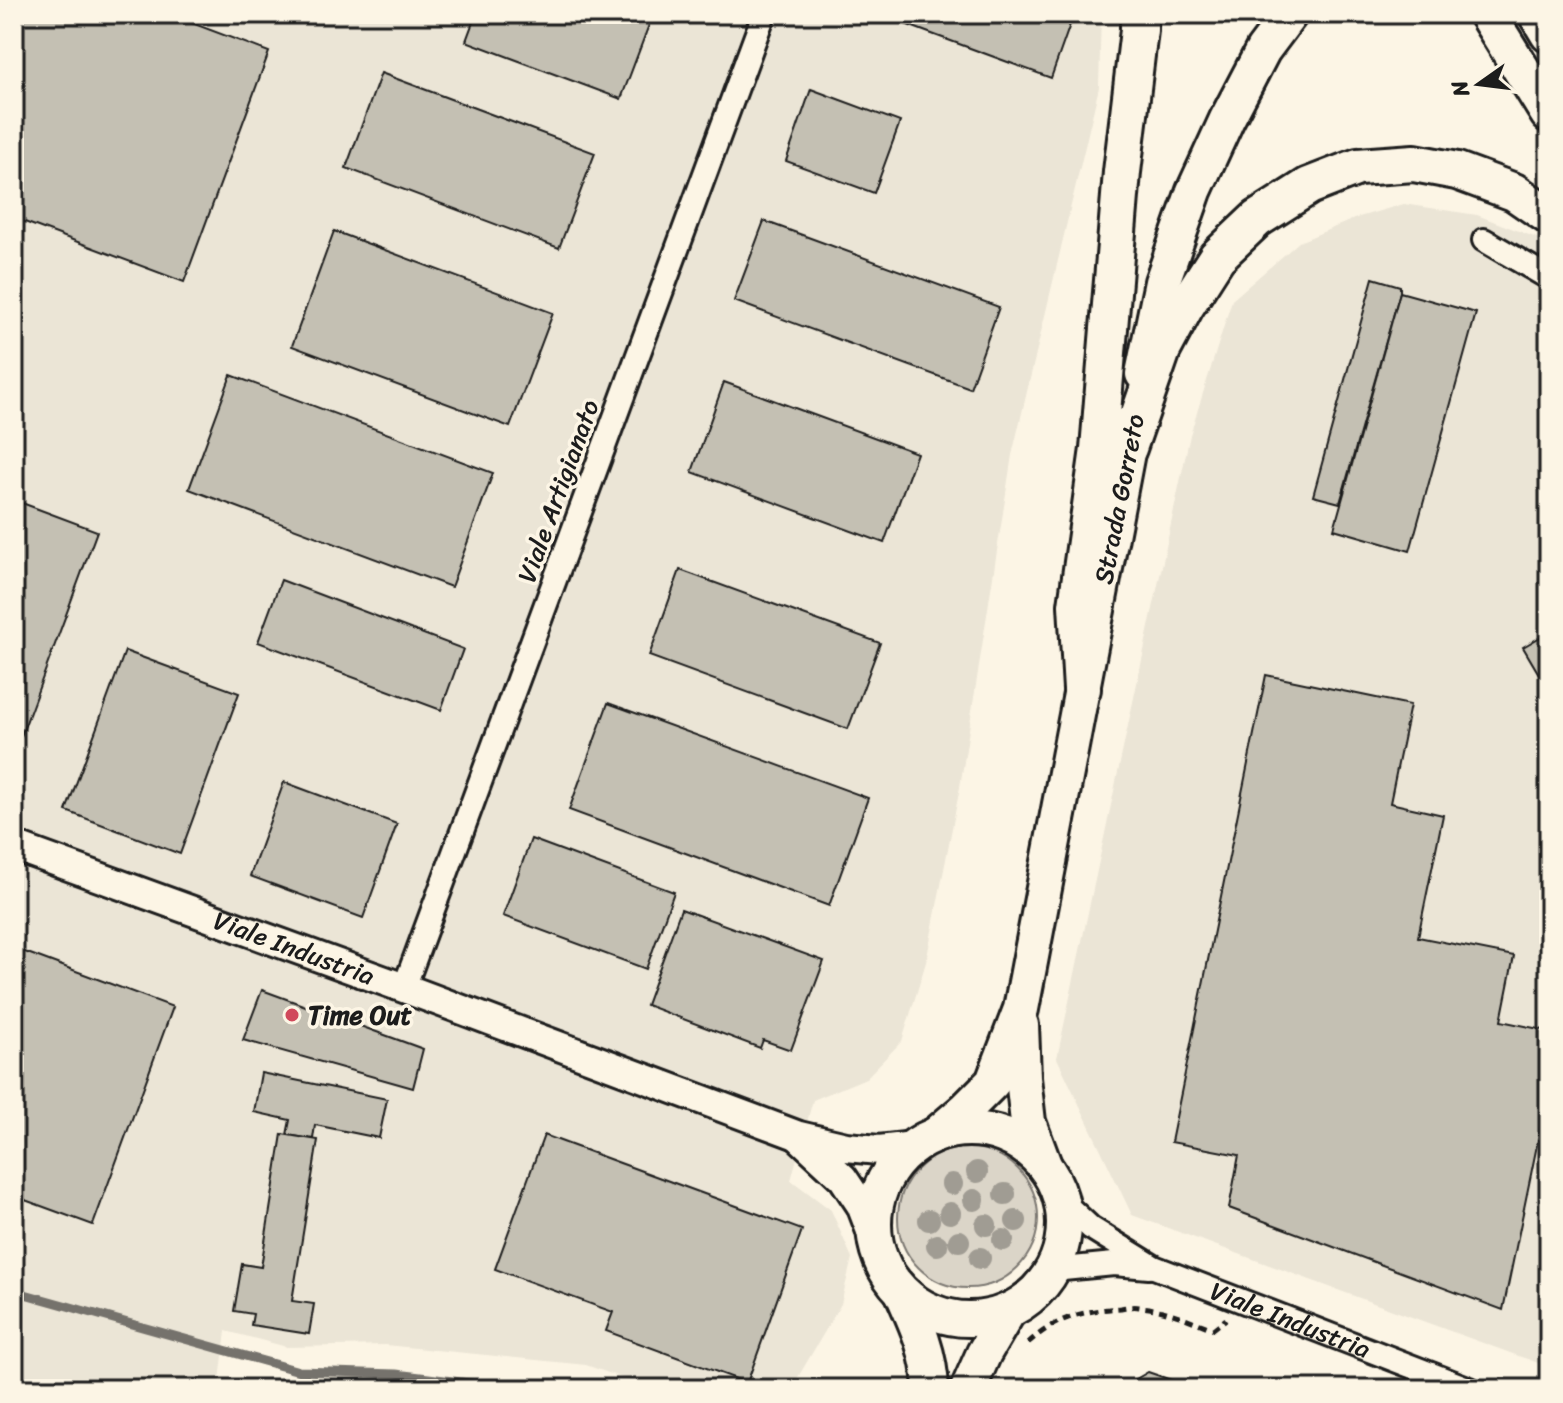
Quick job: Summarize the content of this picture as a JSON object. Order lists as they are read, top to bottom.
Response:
{
  "streets": {
    "main road": ["Strada Gorreto"],
    "street": ["Viale Artigianato", "Viale Industria"]
  },
  "crossings": [
    ["Viale Artigianato", "Viale Industria"],
    ["Strada Gorreto", "Viale Industria"]
  ],
  "places": ["Time Out"],
  "north": "left"
}
